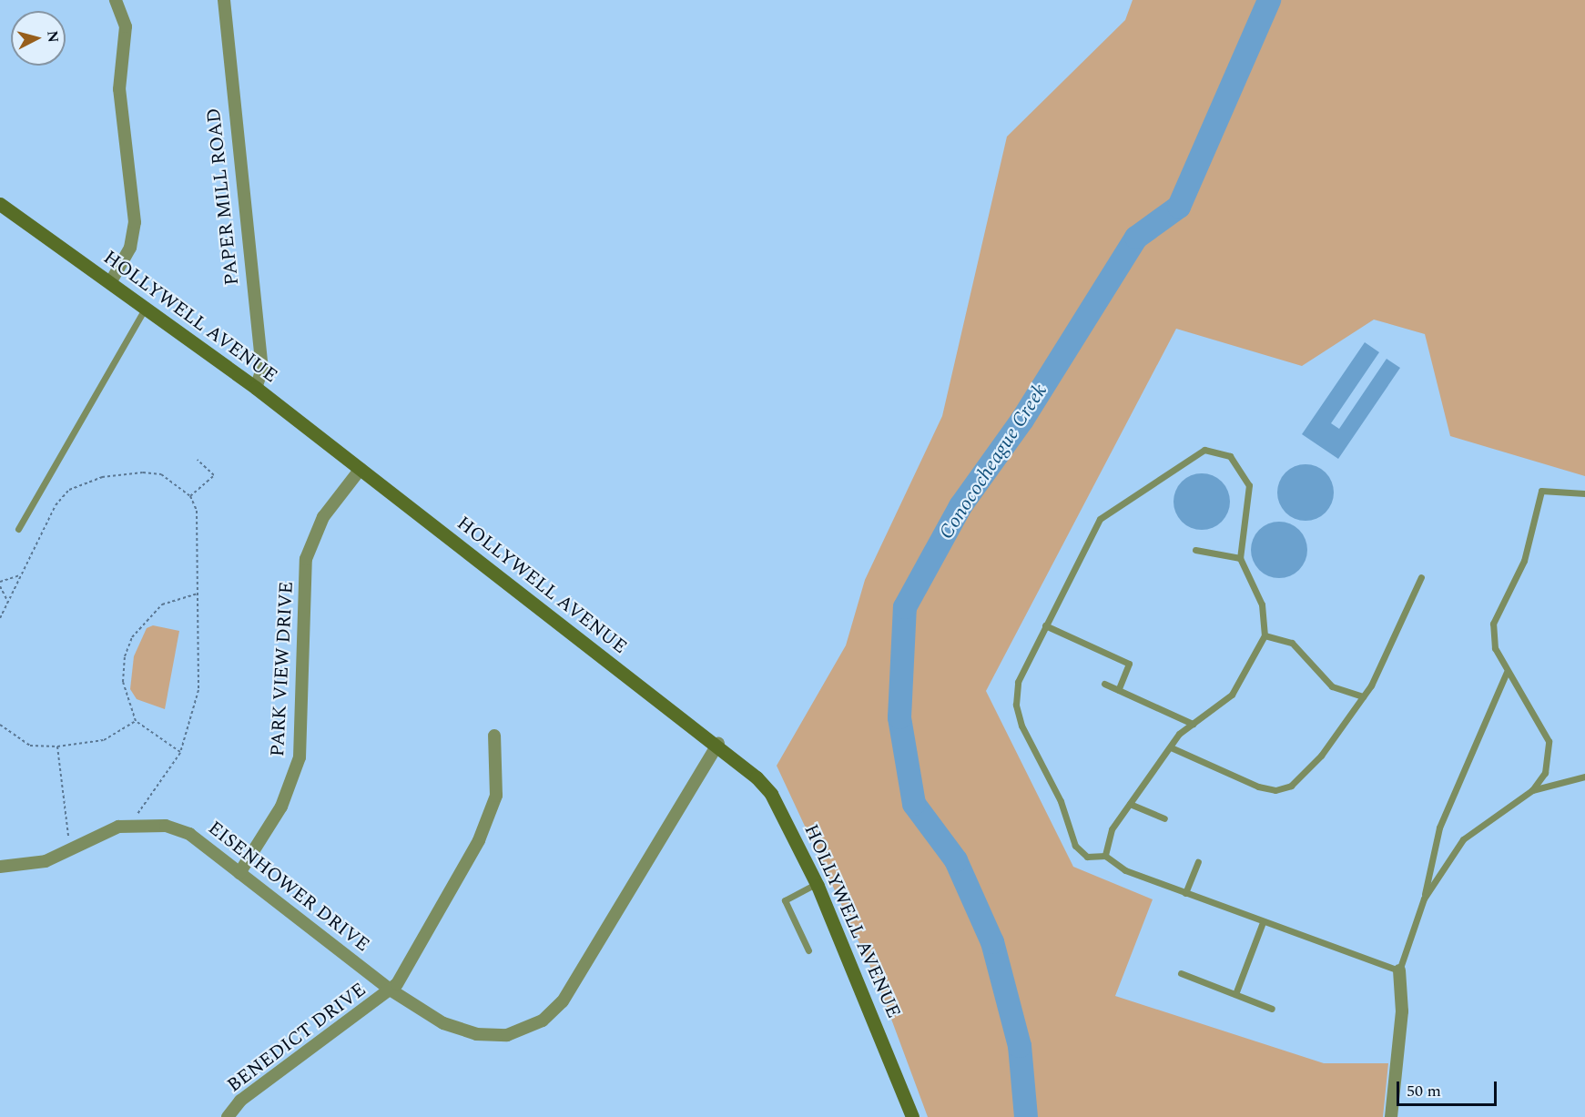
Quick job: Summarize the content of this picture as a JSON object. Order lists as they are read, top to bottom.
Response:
{
  "streets": {
    "street": [
      "PAPER MILL ROAD",
      "HOLLYWELL AVENUE",
      "PARK VIEW DRIVE",
      "EISENHOWER DRIVE",
      "BENEDICT DRIVE"
    ]
  },
  "crossings": [
    ["PAPER MILL ROAD", "HOLLYWELL AVENUE"],
    ["HOLLYWELL AVENUE", "PARK VIEW DRIVE"],
    ["HOLLYWELL AVENUE", "EISENHOWER DRIVE"],
    ["PARK VIEW DRIVE", "EISENHOWER DRIVE"],
    ["EISENHOWER DRIVE", "BENEDICT DRIVE"]
  ],
  "water": ["Conococheague Creek"],
  "scale_bar": "50 m",
  "north": "right"
}
